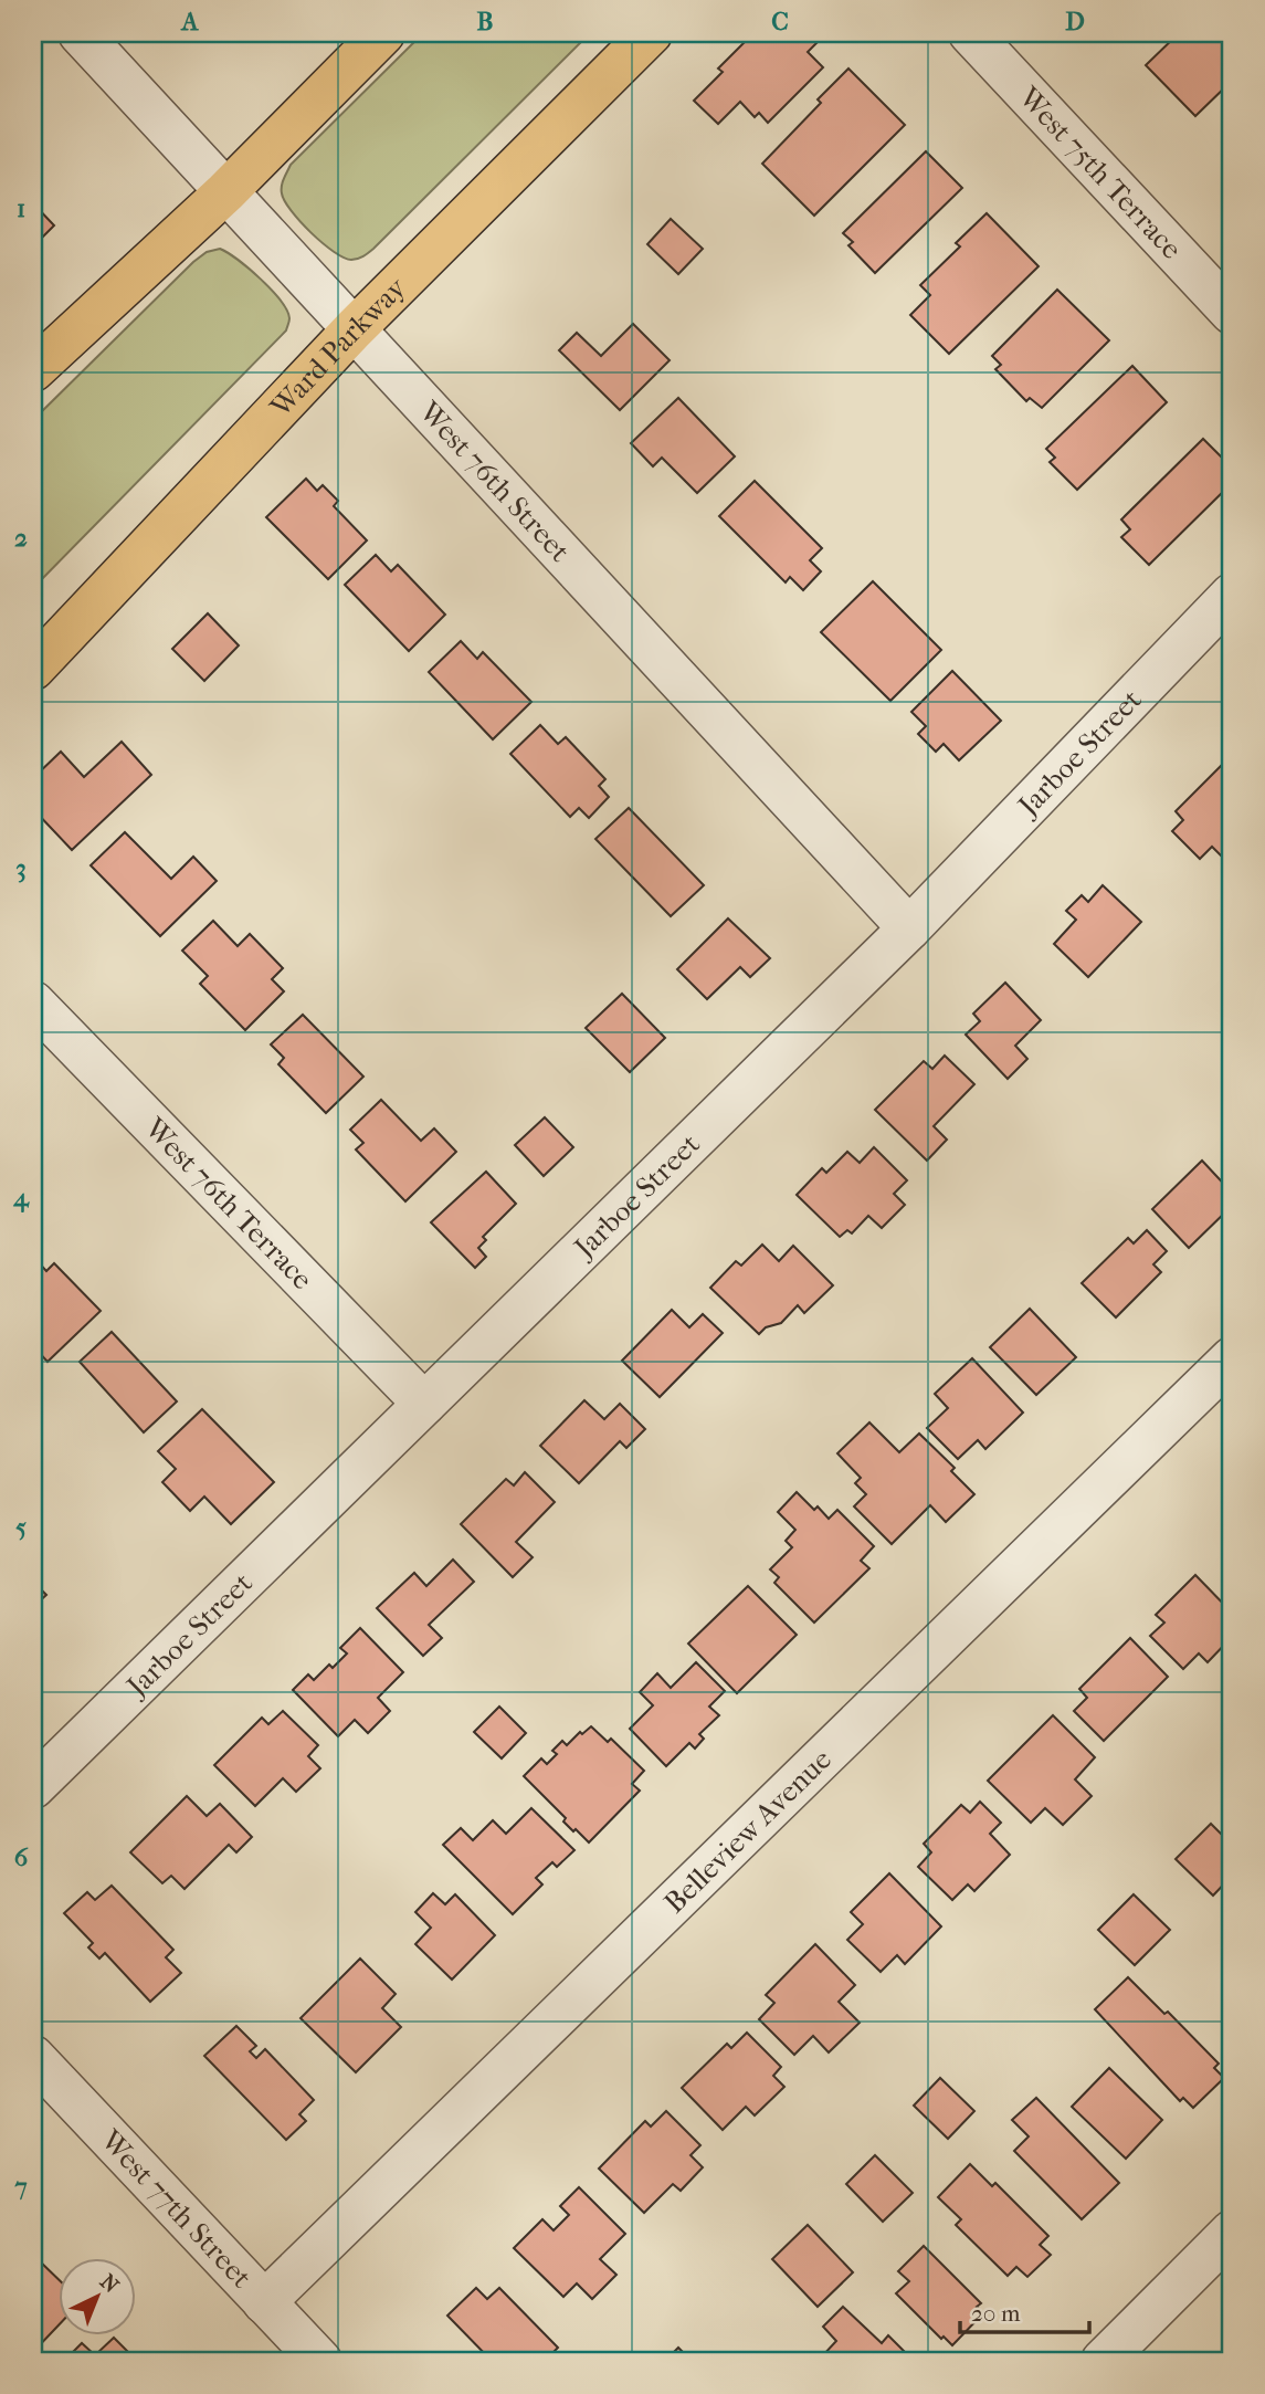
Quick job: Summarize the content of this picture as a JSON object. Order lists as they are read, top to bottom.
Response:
{
  "streets": {
    "main road": ["Ward Parkway"],
    "street": [
      "West 75th Terrace",
      "West 76th Street",
      "Jarboe Street",
      "West 76th Terrace",
      "Belleview Avenue",
      "West 77th Street"
    ]
  },
  "crossings": [
    ["Ward Parkway", "West 76th Street"],
    ["West 76th Street", "Jarboe Street"],
    ["Jarboe Street", "West 76th Terrace"],
    ["Belleview Avenue", "West 77th Street"]
  ],
  "scale_bar": "20 m",
  "north": "top right",
  "grid": {
    "columns": [
      "A",
      "B",
      "C",
      "D"
    ],
    "rows": [
      "1",
      "2",
      "3",
      "4",
      "5",
      "6",
      "7"
    ]
  }
}
